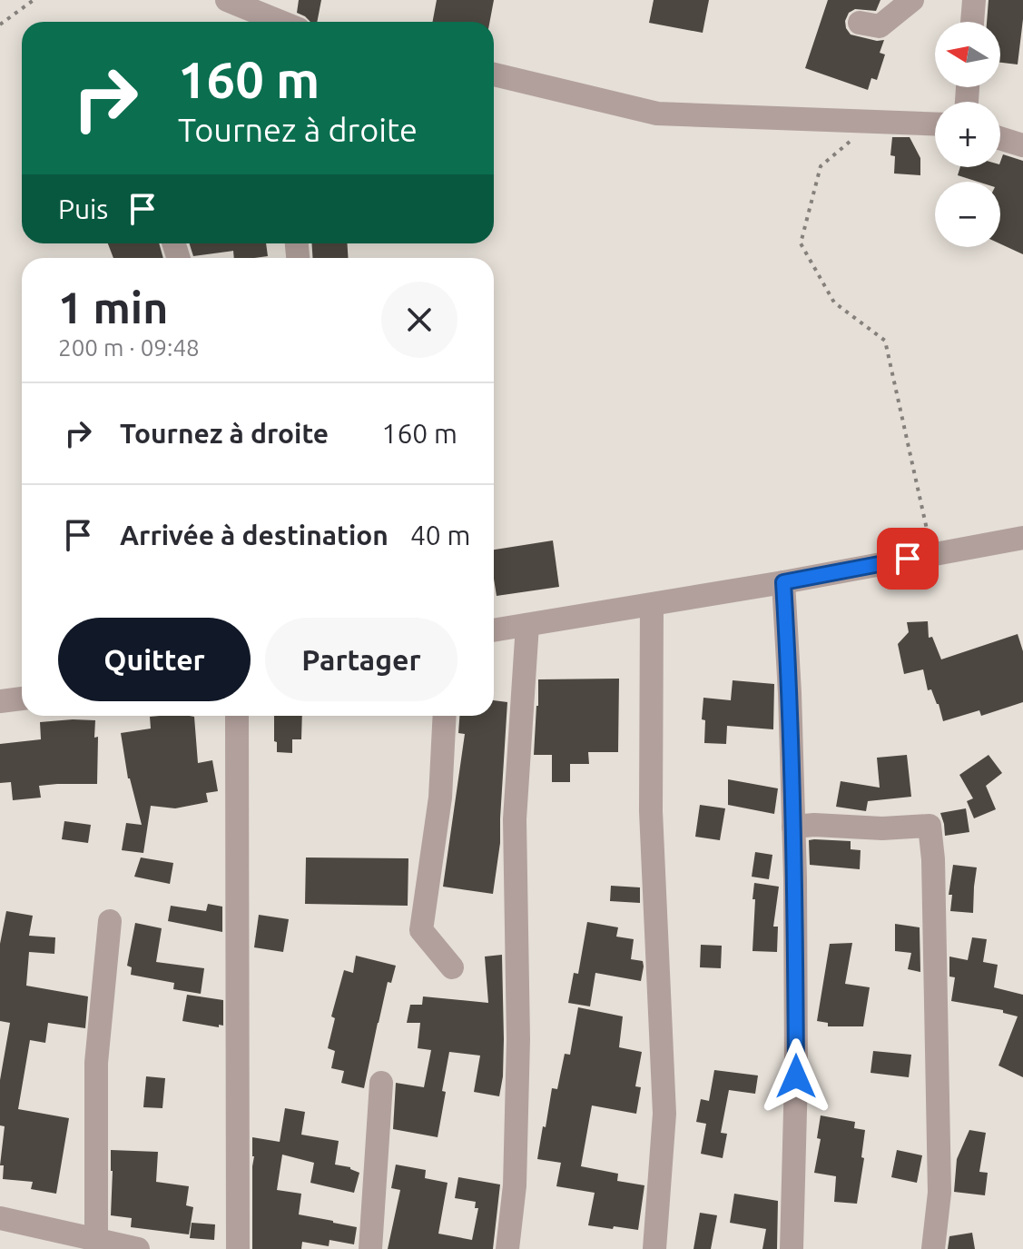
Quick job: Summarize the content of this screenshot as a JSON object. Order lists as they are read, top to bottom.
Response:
{
  "north": "left",
  "page": {
    "map_buttons": ["+", "−"],
    "turn": ["160 m", "Tournez à droite"],
    "then": "Puis",
    "heading": ["1 min", "200 m · 09:48"],
    "list": [
      {
        "name": "Tournez à droite",
        "value": "160 m"
      },
      {
        "name": "Arrivée à destination",
        "value": "40 m"
      }
    ],
    "buttons": ["Quitter", "Partager"]
  }
}
